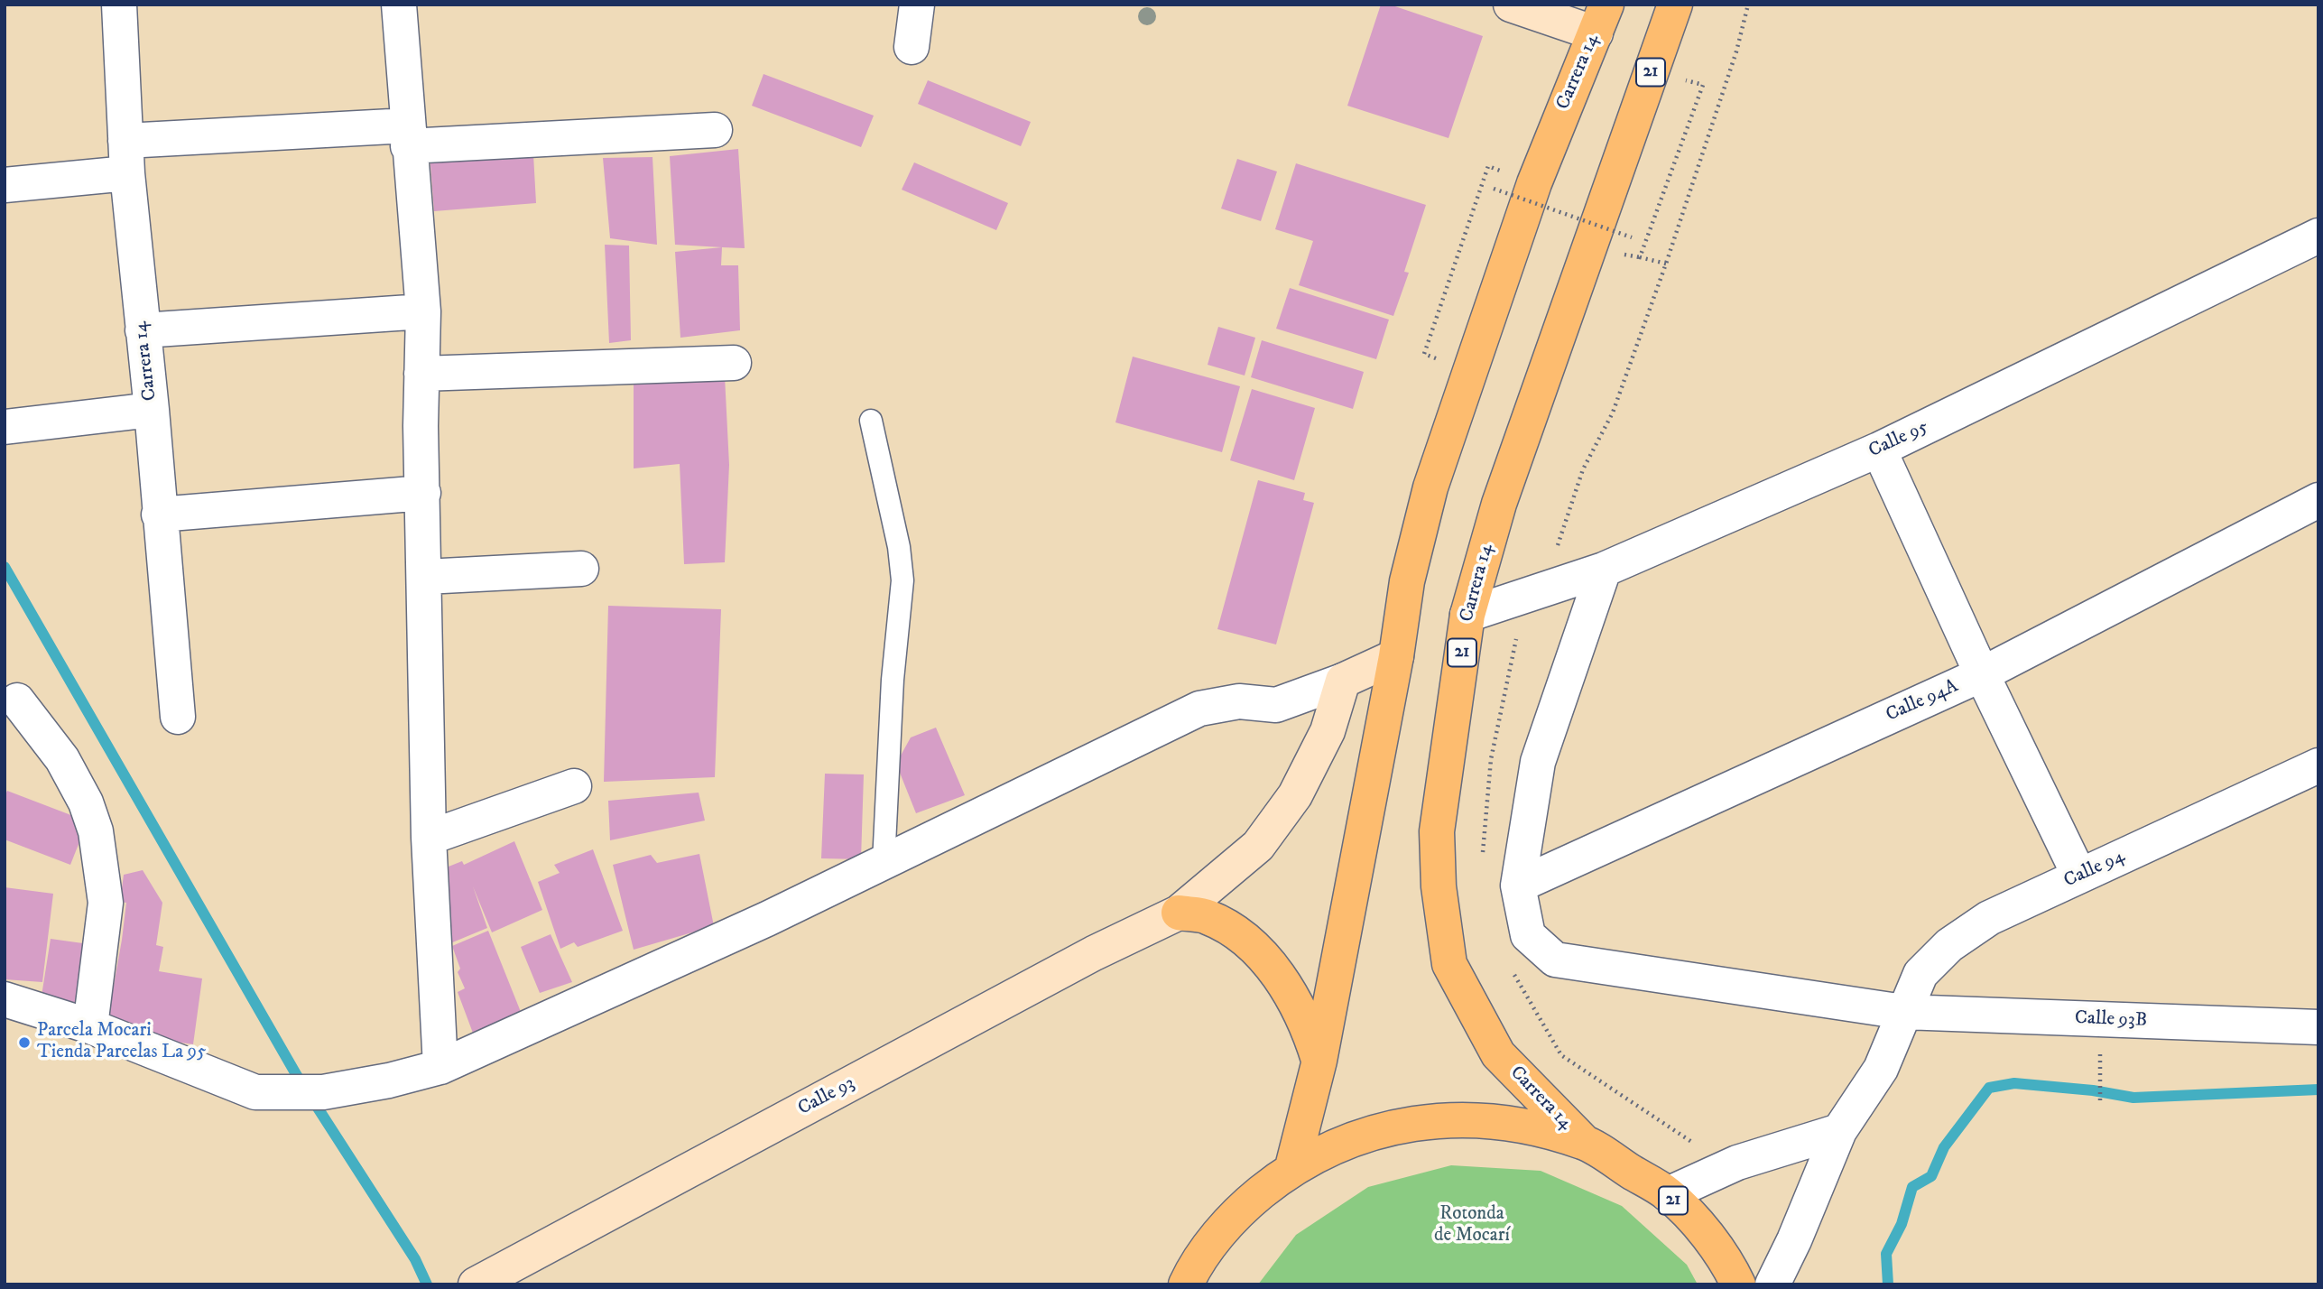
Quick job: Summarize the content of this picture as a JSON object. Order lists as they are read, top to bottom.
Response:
{
  "streets": {
    "highway": ["Carrera 14", "21"],
    "street": [
      "Calle 95",
      "Calle 94A",
      "Calle 94",
      "Calle 93B",
      "Calle 93"
    ]
  },
  "crossings": [
    ["Carrera 14", "21"],
    ["Carrera 14", "Calle 95"],
    ["Calle 94A", "Calle 93B"],
    ["Calle 94", "Calle 93B"]
  ],
  "parks": ["Rotonda de Mocarí"],
  "places": ["Parcela Mocari Tienda Parcelas La 95"]
}
